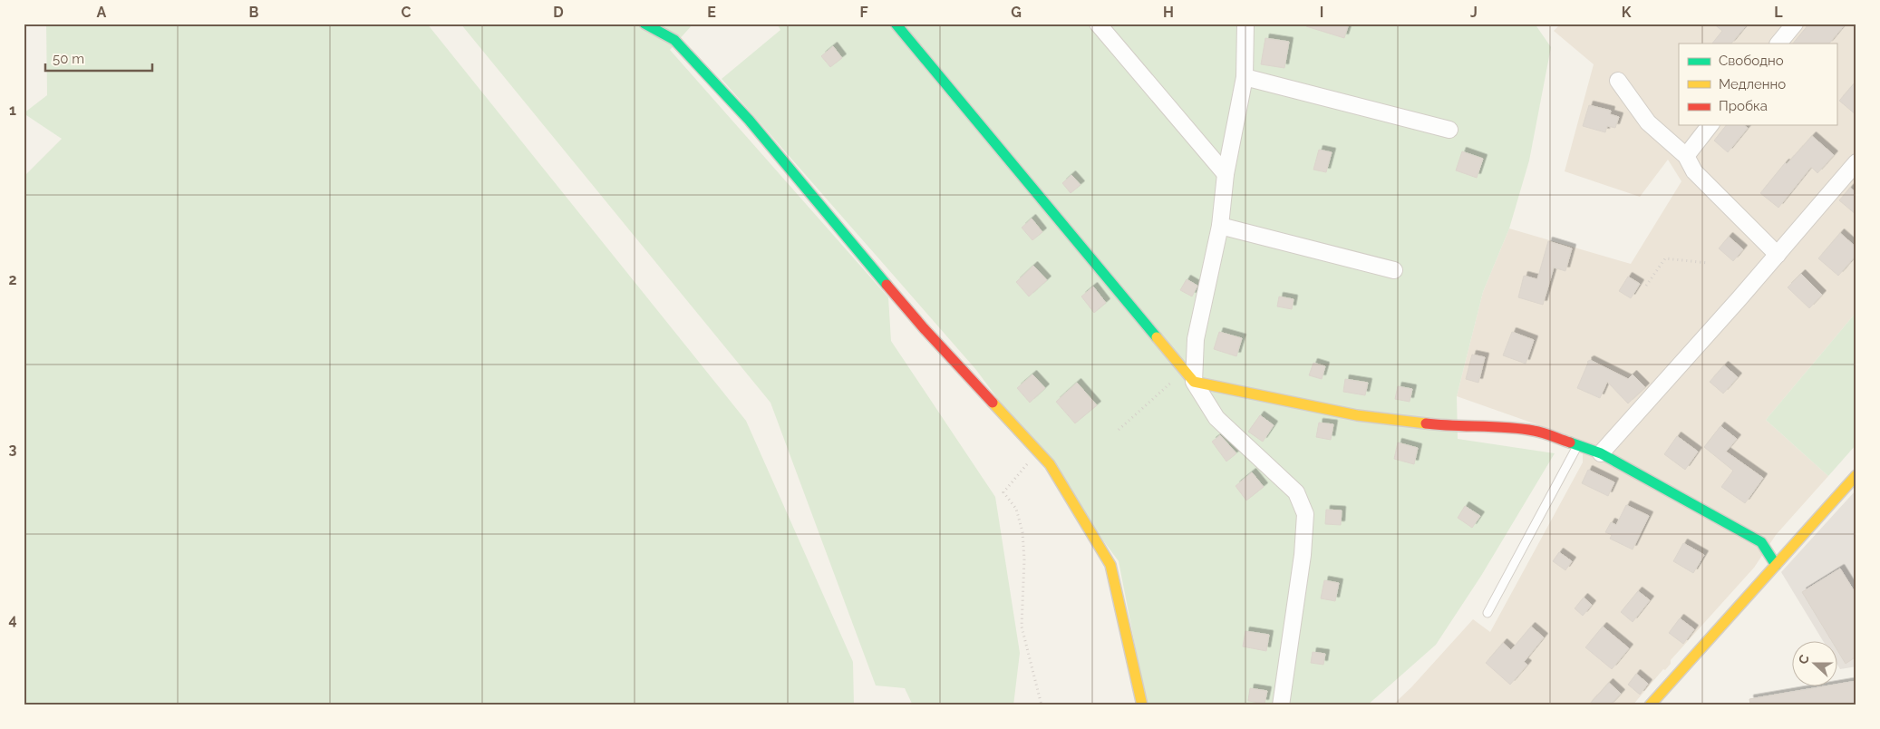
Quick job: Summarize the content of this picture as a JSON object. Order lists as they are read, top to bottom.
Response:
{
  "legend": ["Свободно", "Медленно", "Пробка"],
  "scale_bar": "50 m",
  "north": "left",
  "grid": {
    "columns": [
      "A",
      "B",
      "C",
      "D",
      "E",
      "F",
      "G",
      "H",
      "I",
      "J",
      "K",
      "L"
    ],
    "rows": [
      "1",
      "2",
      "3",
      "4"
    ]
  }
}
